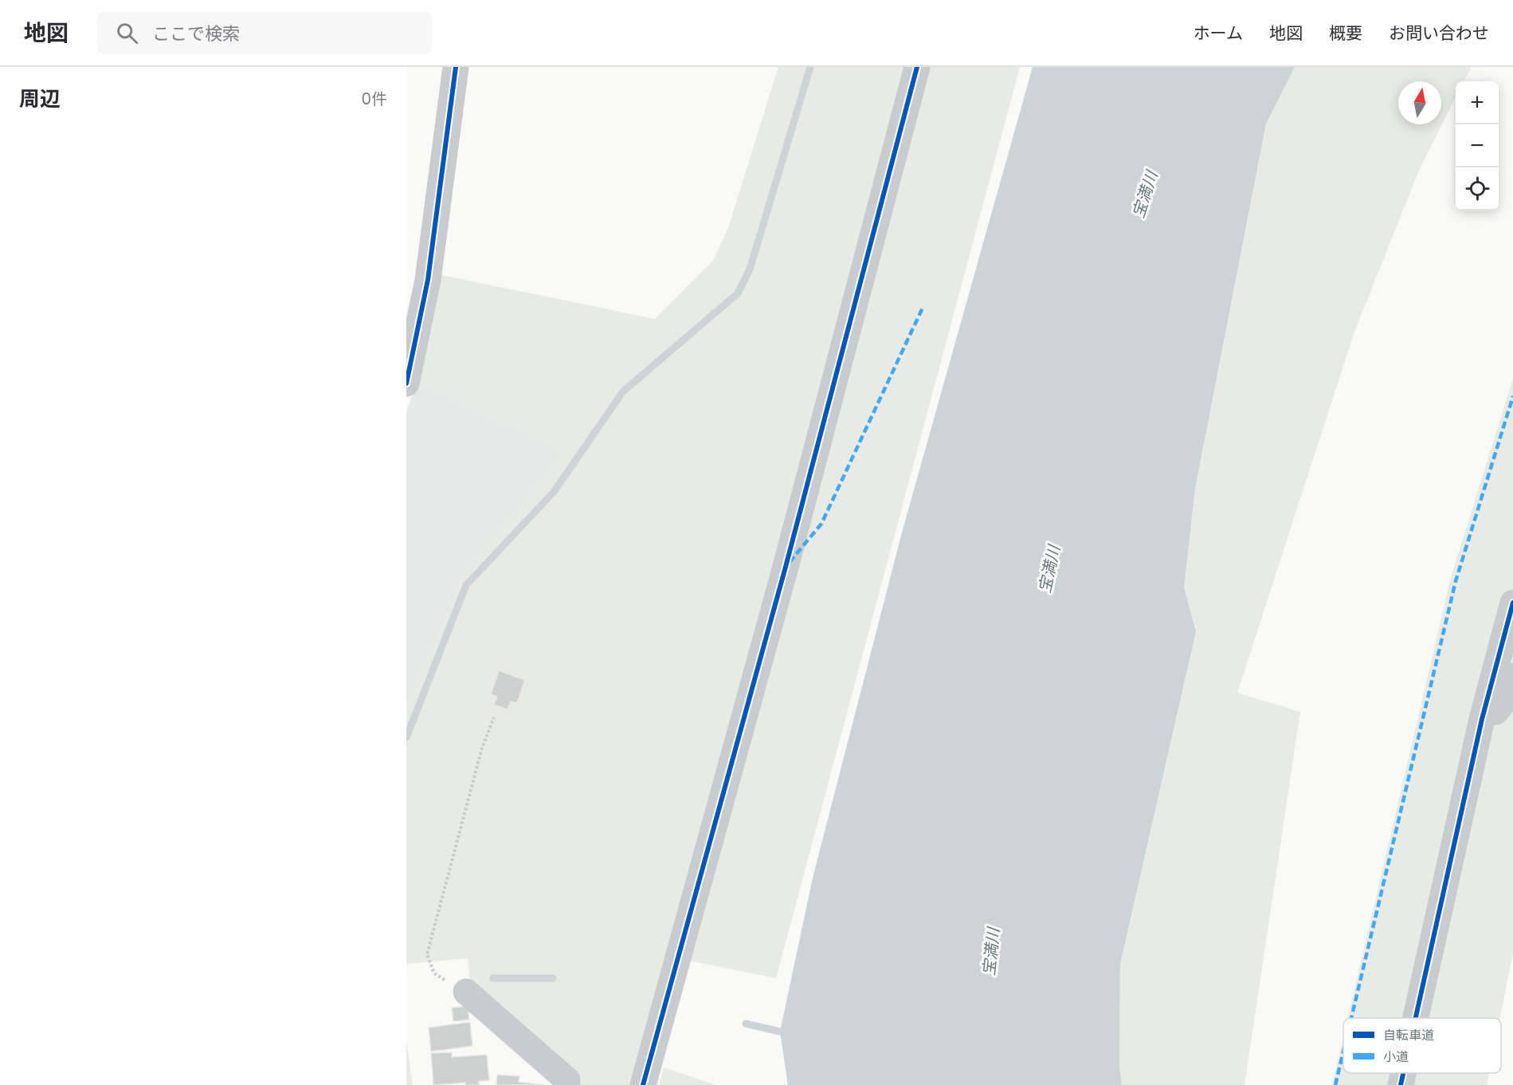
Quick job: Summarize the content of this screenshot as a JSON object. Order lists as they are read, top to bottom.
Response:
{
  "water": ["宝満川"],
  "legend": ["自転車道", "小道"],
  "north": "top",
  "page": {
    "header": "地図",
    "search": "ここで検索",
    "nav": [
      "ホーム",
      "地図",
      "概要",
      "お問い合わせ"
    ],
    "heading": ["周辺", "0件"],
    "map_buttons": ["+", "−"]
  }
}
